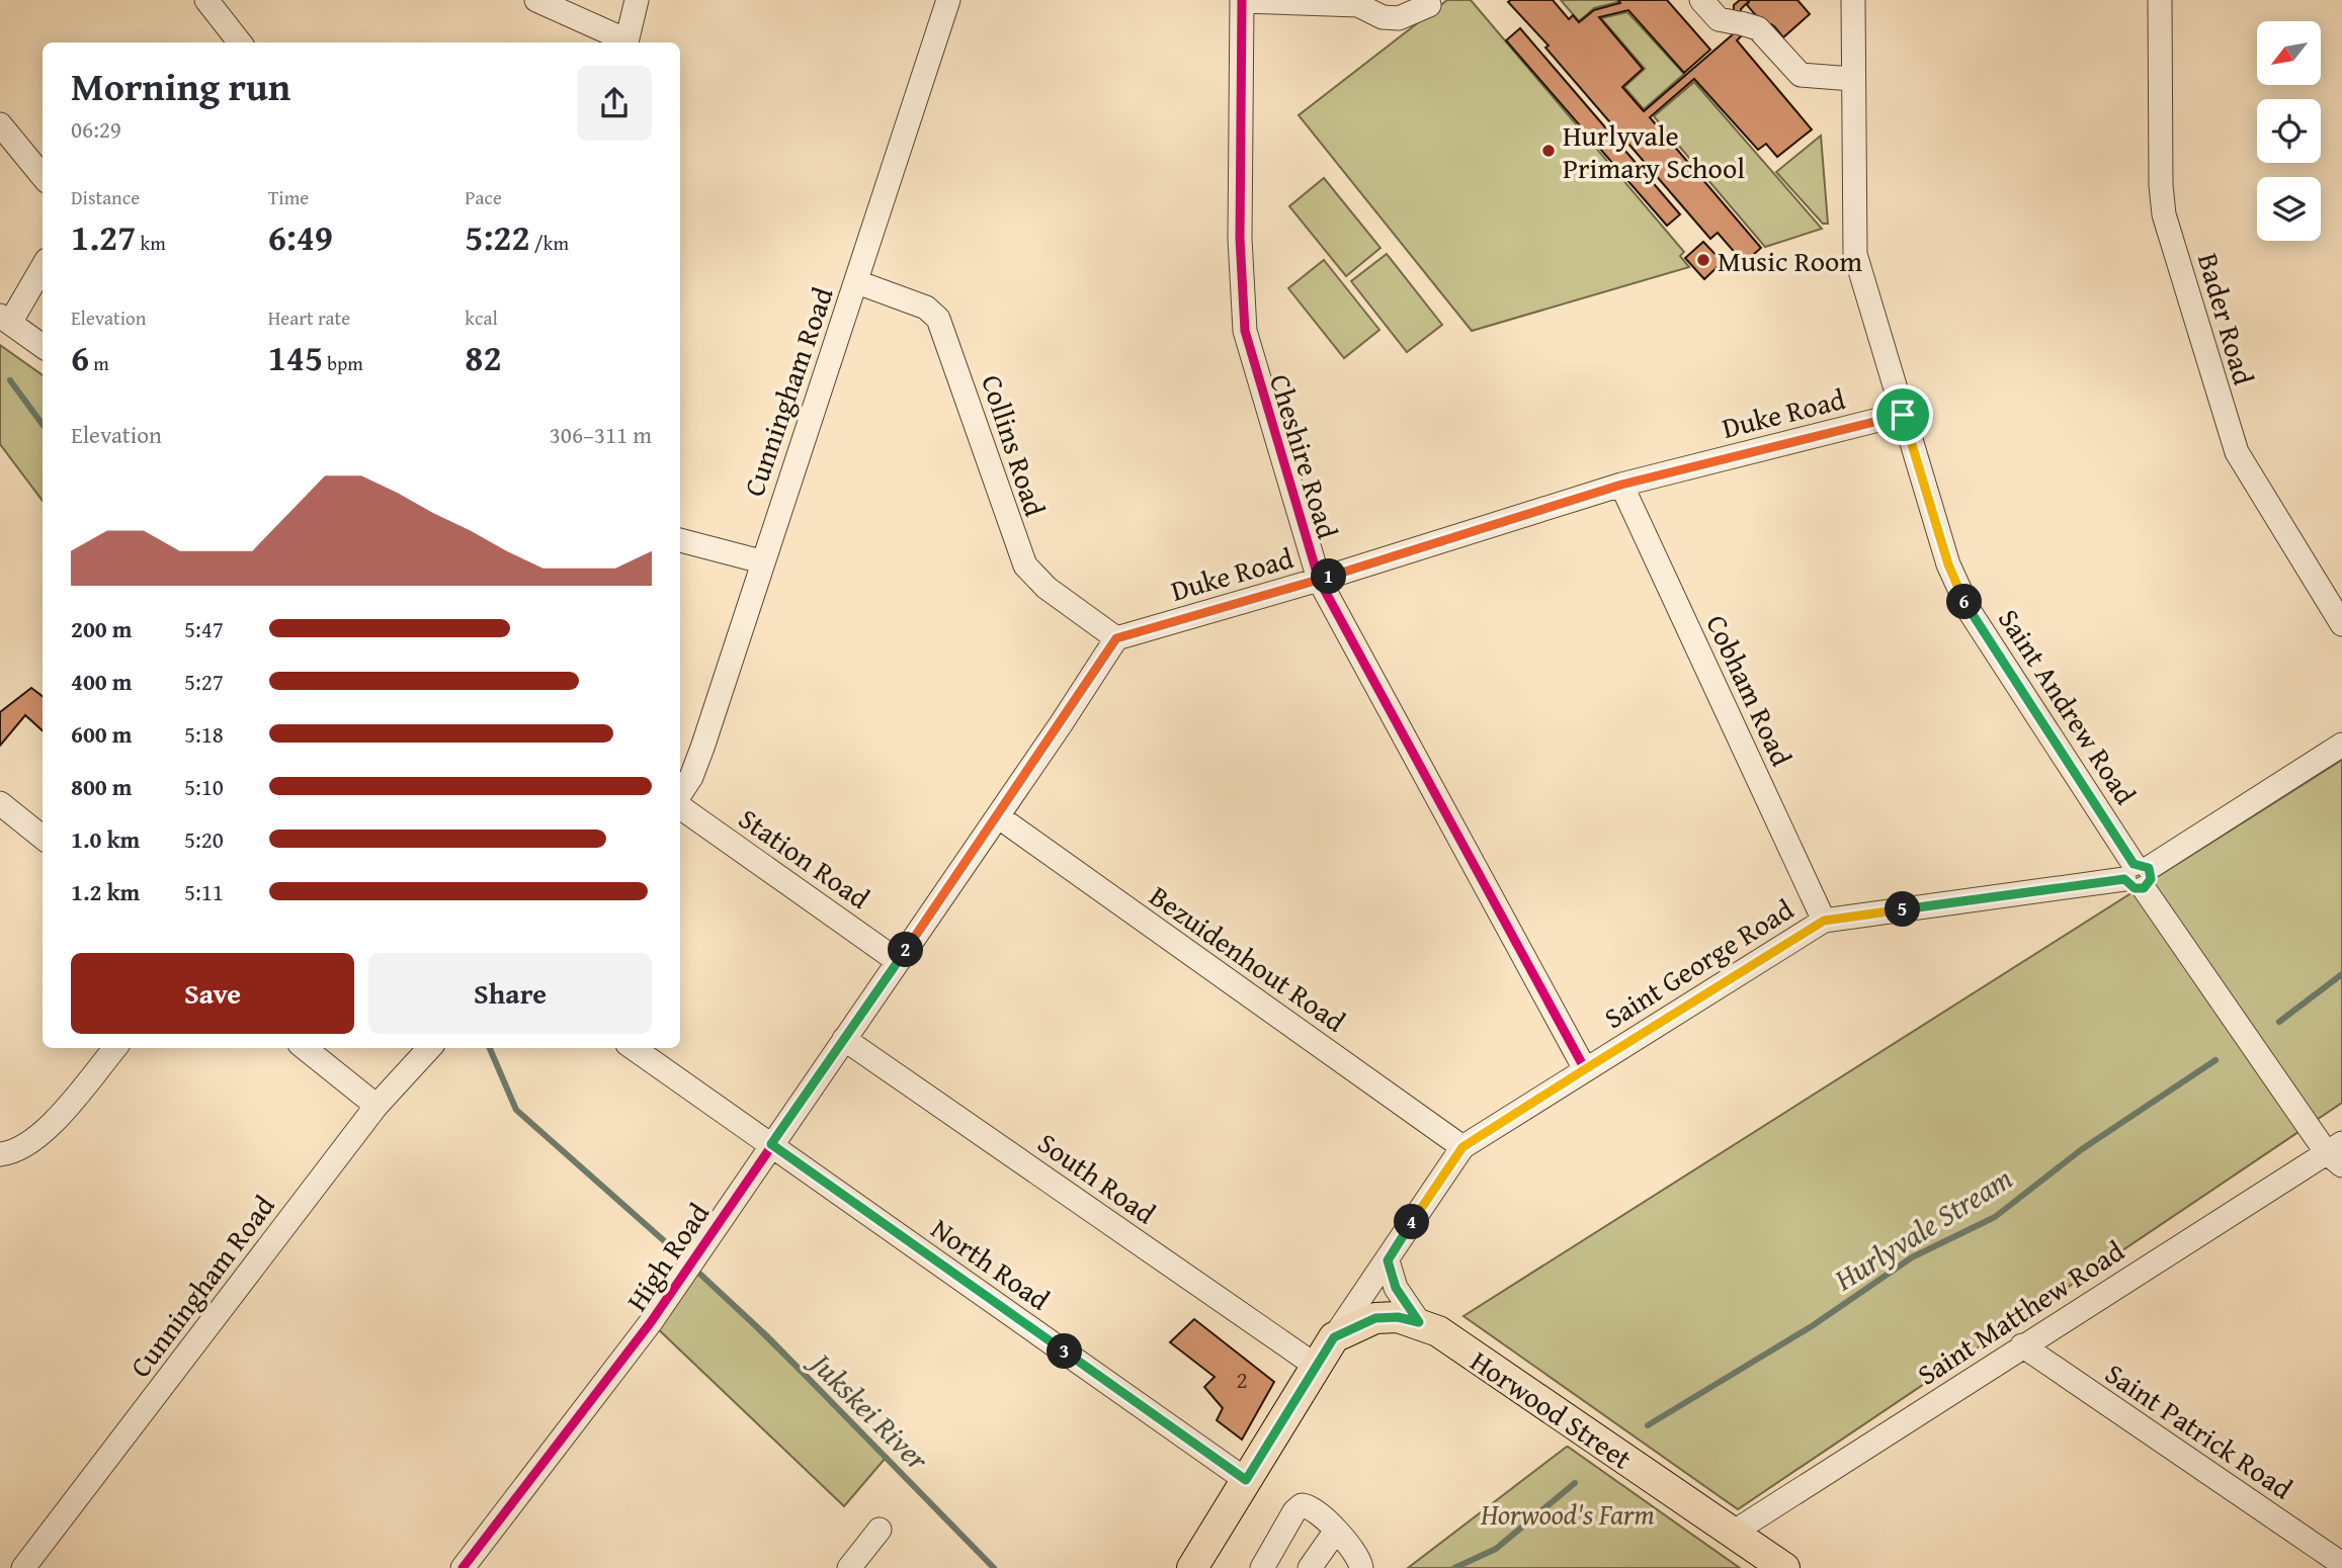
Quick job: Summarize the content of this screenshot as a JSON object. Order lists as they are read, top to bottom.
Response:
{
  "streets": {
    "main road": ["Horwood Street"],
    "street": [
      "Bader Road",
      "Cunningham Road",
      "Duke Road",
      "Collins Road",
      "Cheshire Road",
      "Cobham Road",
      "Saint Andrew Road",
      "Station Road",
      "Bezuidenhout Road",
      "Saint George Road",
      "South Road",
      "High Road",
      "North Road",
      "Saint Matthew Road",
      "Saint Patrick Road"
    ]
  },
  "crossings": [
    ["Cunningham Road", "Collins Road"],
    ["Duke Road", "Collins Road"],
    ["Duke Road", "Cheshire Road"],
    ["Duke Road", "Cobham Road"],
    ["Duke Road", "Saint Andrew Road"],
    ["Cheshire Road", "Saint George Road"],
    ["Cobham Road", "Saint George Road"],
    ["Saint Andrew Road", "Saint George Road"],
    ["Saint Andrew Road", "Saint Matthew Road"],
    ["Station Road", "High Road"],
    ["Bezuidenhout Road", "Saint George Road"],
    ["Saint George Road", "Horwood Street"],
    ["South Road", "High Road"],
    ["High Road", "North Road"],
    ["Saint Matthew Road", "Horwood Street"],
    ["Saint Matthew Road", "Saint Patrick Road"]
  ],
  "water": ["Hurlyvale Stream", "Jukskei River"],
  "parks": ["Horwood's Farm"],
  "places": ["Hurlyvale Primary School", "Music Room"],
  "house_numbers": ["2"],
  "north": "bottom left",
  "page": {
    "heading": ["Morning run", "06:29"],
    "stats": [
      ["Distance", "1.27 km"],
      ["Time", "6:49"],
      ["Pace", "5:22 /km"],
      ["Elevation", "6 m"],
      ["Heart rate", "145 bpm"],
      ["kcal", "82"]
    ],
    "chart": ["Elevation", "306–311 m"],
    "pins": [
      "1",
      "6",
      "5",
      "2",
      "4",
      "3"
    ],
    "list": [
      {
        "name": "200 m",
        "note": "5:47"
      },
      {
        "name": "400 m",
        "note": "5:27"
      },
      {
        "name": "600 m",
        "note": "5:18"
      },
      {
        "name": "800 m",
        "note": "5:10"
      },
      {
        "name": "1.0 km",
        "note": "5:20"
      },
      {
        "name": "1.2 km",
        "note": "5:11"
      }
    ],
    "buttons": ["Save", "Share"]
  }
}
